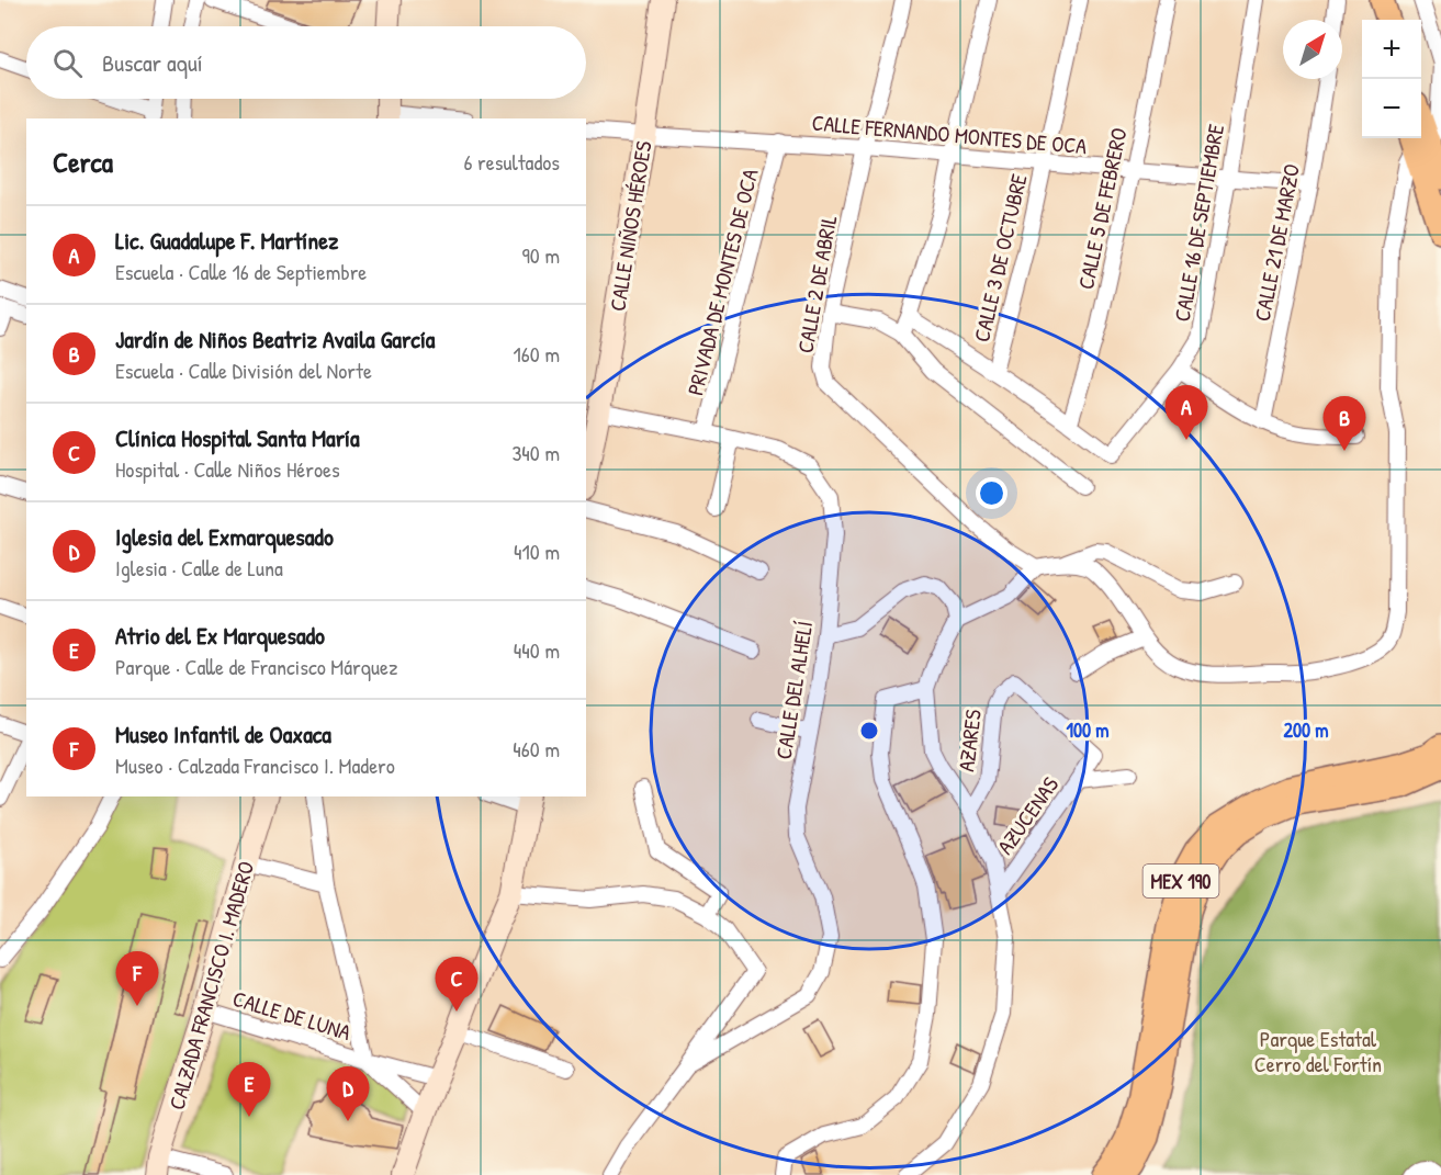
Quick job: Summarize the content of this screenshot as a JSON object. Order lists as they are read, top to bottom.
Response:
{
  "streets": {
    "main road": ["CALLE NIÑOS HÉROES", "MEX 190", "CALZADA FRANCISCO I. MADERO"],
    "street": [
      "CALLE FERNANDO MONTES DE OCA",
      "CALLE 5 DE FEBRERO",
      "CALLE 16 DE SEPTIEMBRE",
      "CALLE 21 DE MARZO",
      "CALLE 3 DE OCTUBRE",
      "PRIVADA DE MONTES DE OCA",
      "CALLE 2 DE ABRIL",
      "CALLE DEL ALHELÍ",
      "AZARES",
      "AZUCENAS",
      "CALLE DE LUNA"
    ]
  },
  "crossings": [
    ["CALLE FERNANDO MONTES DE OCA", "CALLE 5 DE FEBRERO"],
    ["CALLE FERNANDO MONTES DE OCA", "CALLE 16 DE SEPTIEMBRE"],
    ["CALLE FERNANDO MONTES DE OCA", "CALLE NIÑOS HÉROES"],
    ["CALLE FERNANDO MONTES DE OCA", "CALLE 21 DE MARZO"],
    ["CALLE FERNANDO MONTES DE OCA", "CALLE 3 DE OCTUBRE"],
    ["CALLE FERNANDO MONTES DE OCA", "PRIVADA DE MONTES DE OCA"],
    ["CALLE FERNANDO MONTES DE OCA", "CALLE 2 DE ABRIL"],
    ["CALLE 5 DE FEBRERO", "CALLE 16 DE SEPTIEMBRE"],
    ["CALLE 16 DE SEPTIEMBRE", "CALLE 3 DE OCTUBRE"],
    ["CALLE NIÑOS HÉROES", "CALLE DEL ALHELÍ"],
    ["PRIVADA DE MONTES DE OCA", "CALLE DEL ALHELÍ"],
    ["AZARES", "AZUCENAS"],
    ["CALZADA FRANCISCO I. MADERO", "CALLE DE LUNA"]
  ],
  "parks": ["Parque Estatal Cerro del Fortín"],
  "north": "top right",
  "page": {
    "map_buttons": ["+", "−"],
    "search": "Buscar aquí",
    "heading": ["Cerca", "6 resultados"],
    "list": [
      {
        "mark": "A",
        "name": "Lic. Guadalupe F. Martínez",
        "note": "Escuela · Calle 16 de Septiembre",
        "value": "90 m"
      },
      {
        "mark": "B",
        "name": "Jardín de Niños Beatriz Availa García",
        "note": "Escuela · Calle División del Norte",
        "value": "160 m"
      },
      {
        "mark": "C",
        "name": "Clínica Hospital Santa María",
        "note": "Hospital · Calle Niños Héroes",
        "value": "340 m"
      },
      {
        "mark": "D",
        "name": "Iglesia del Exmarquesado",
        "note": "Iglesia · Calle de Luna",
        "value": "410 m"
      },
      {
        "mark": "E",
        "name": "Atrio del Ex Marquesado",
        "note": "Parque · Calle de Francisco Márquez",
        "value": "440 m"
      },
      {
        "mark": "F",
        "name": "Museo Infantil de Oaxaca",
        "note": "Museo · Calzada Francisco I. Madero",
        "value": "460 m"
      }
    ],
    "pins": [
      "A",
      "B",
      "F",
      "C",
      "E",
      "D"
    ]
  },
  "rings": ["100 m", "200 m"]
}
